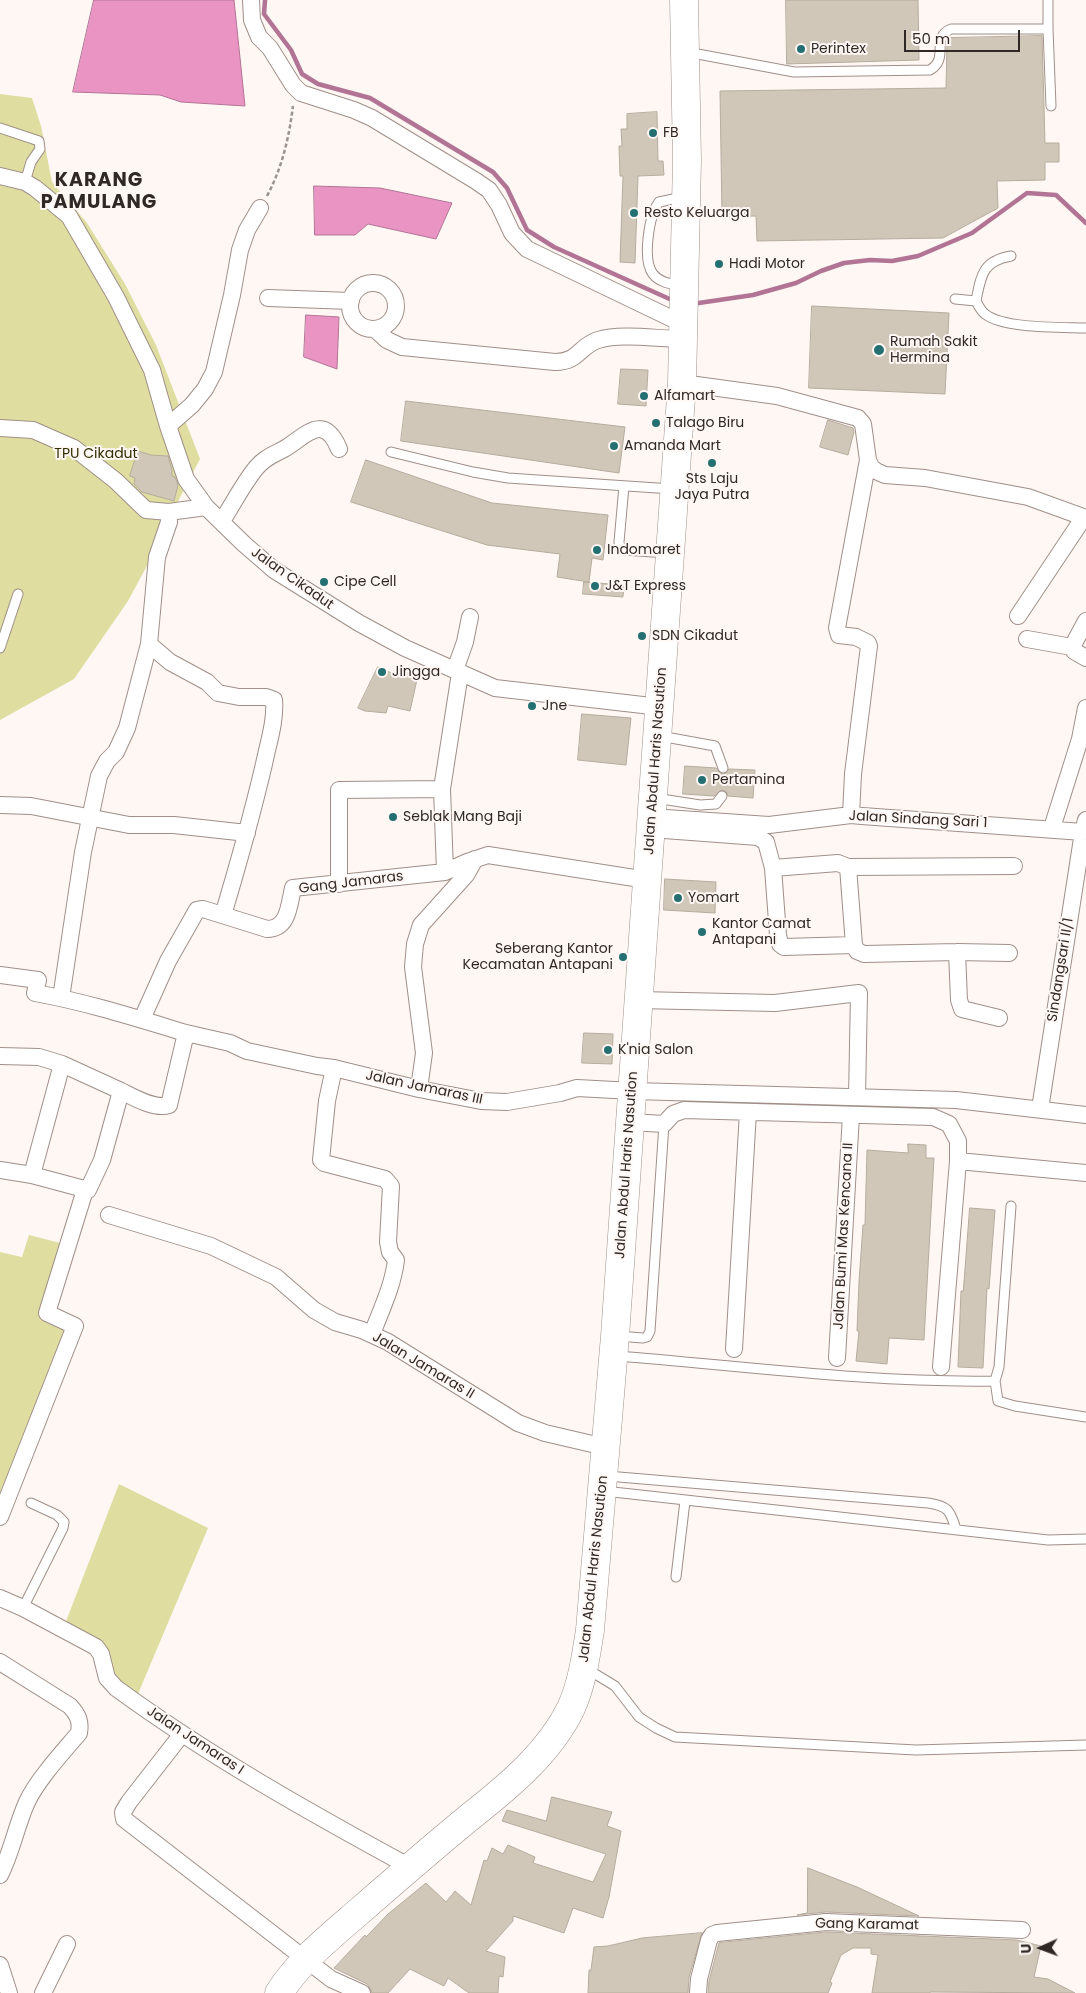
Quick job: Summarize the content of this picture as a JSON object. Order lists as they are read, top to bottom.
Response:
{
  "streets": {
    "highway": ["Jalan Abdul Haris Nasution"],
    "street": [
      "Jalan Cikadut",
      "Jalan Sindang Sari 1",
      "Gang Jamaras",
      "Sindangsari II/1",
      "Jalan Jamaras III",
      "Jalan Bumi Mas Kencana II",
      "Jalan Jamaras II",
      "Jalan Jamaras I",
      "Gang Karamat"
    ]
  },
  "crossings": [
    ["Jalan Cikadut", "Jalan Abdul Haris Nasution"],
    ["Jalan Abdul Haris Nasution", "Jalan Sindang Sari 1"],
    ["Jalan Abdul Haris Nasution", "Gang Jamaras"],
    ["Jalan Abdul Haris Nasution", "Jalan Jamaras III"],
    ["Jalan Abdul Haris Nasution", "Jalan Jamaras II"],
    ["Jalan Abdul Haris Nasution", "Jalan Jamaras I"],
    ["Jalan Sindang Sari 1", "Sindangsari II/1"],
    ["Sindangsari II/1", "Jalan Jamaras III"]
  ],
  "districts": ["KARANG PAMULANG"],
  "parks": ["TPU Cikadut"],
  "places": [
    "Perintex",
    "FB",
    "Resto Keluarga",
    "Hadi Motor",
    "Rumah Sakit Hermina",
    "Alfamart",
    "Talago Biru",
    "Amanda Mart",
    "Sts Laju Jaya Putra",
    "Indomaret",
    "Cipe Cell",
    "J&T Express",
    "SDN Cikadut",
    "Jingga",
    "Jne",
    "Pertamina",
    "Seblak Mang Baji",
    "Yomart",
    "Kantor Camat Antapani",
    "Seberang Kantor Kecamatan Antapani",
    "K'nia Salon"
  ],
  "scale_bar": "50 m",
  "north": "left"
}
